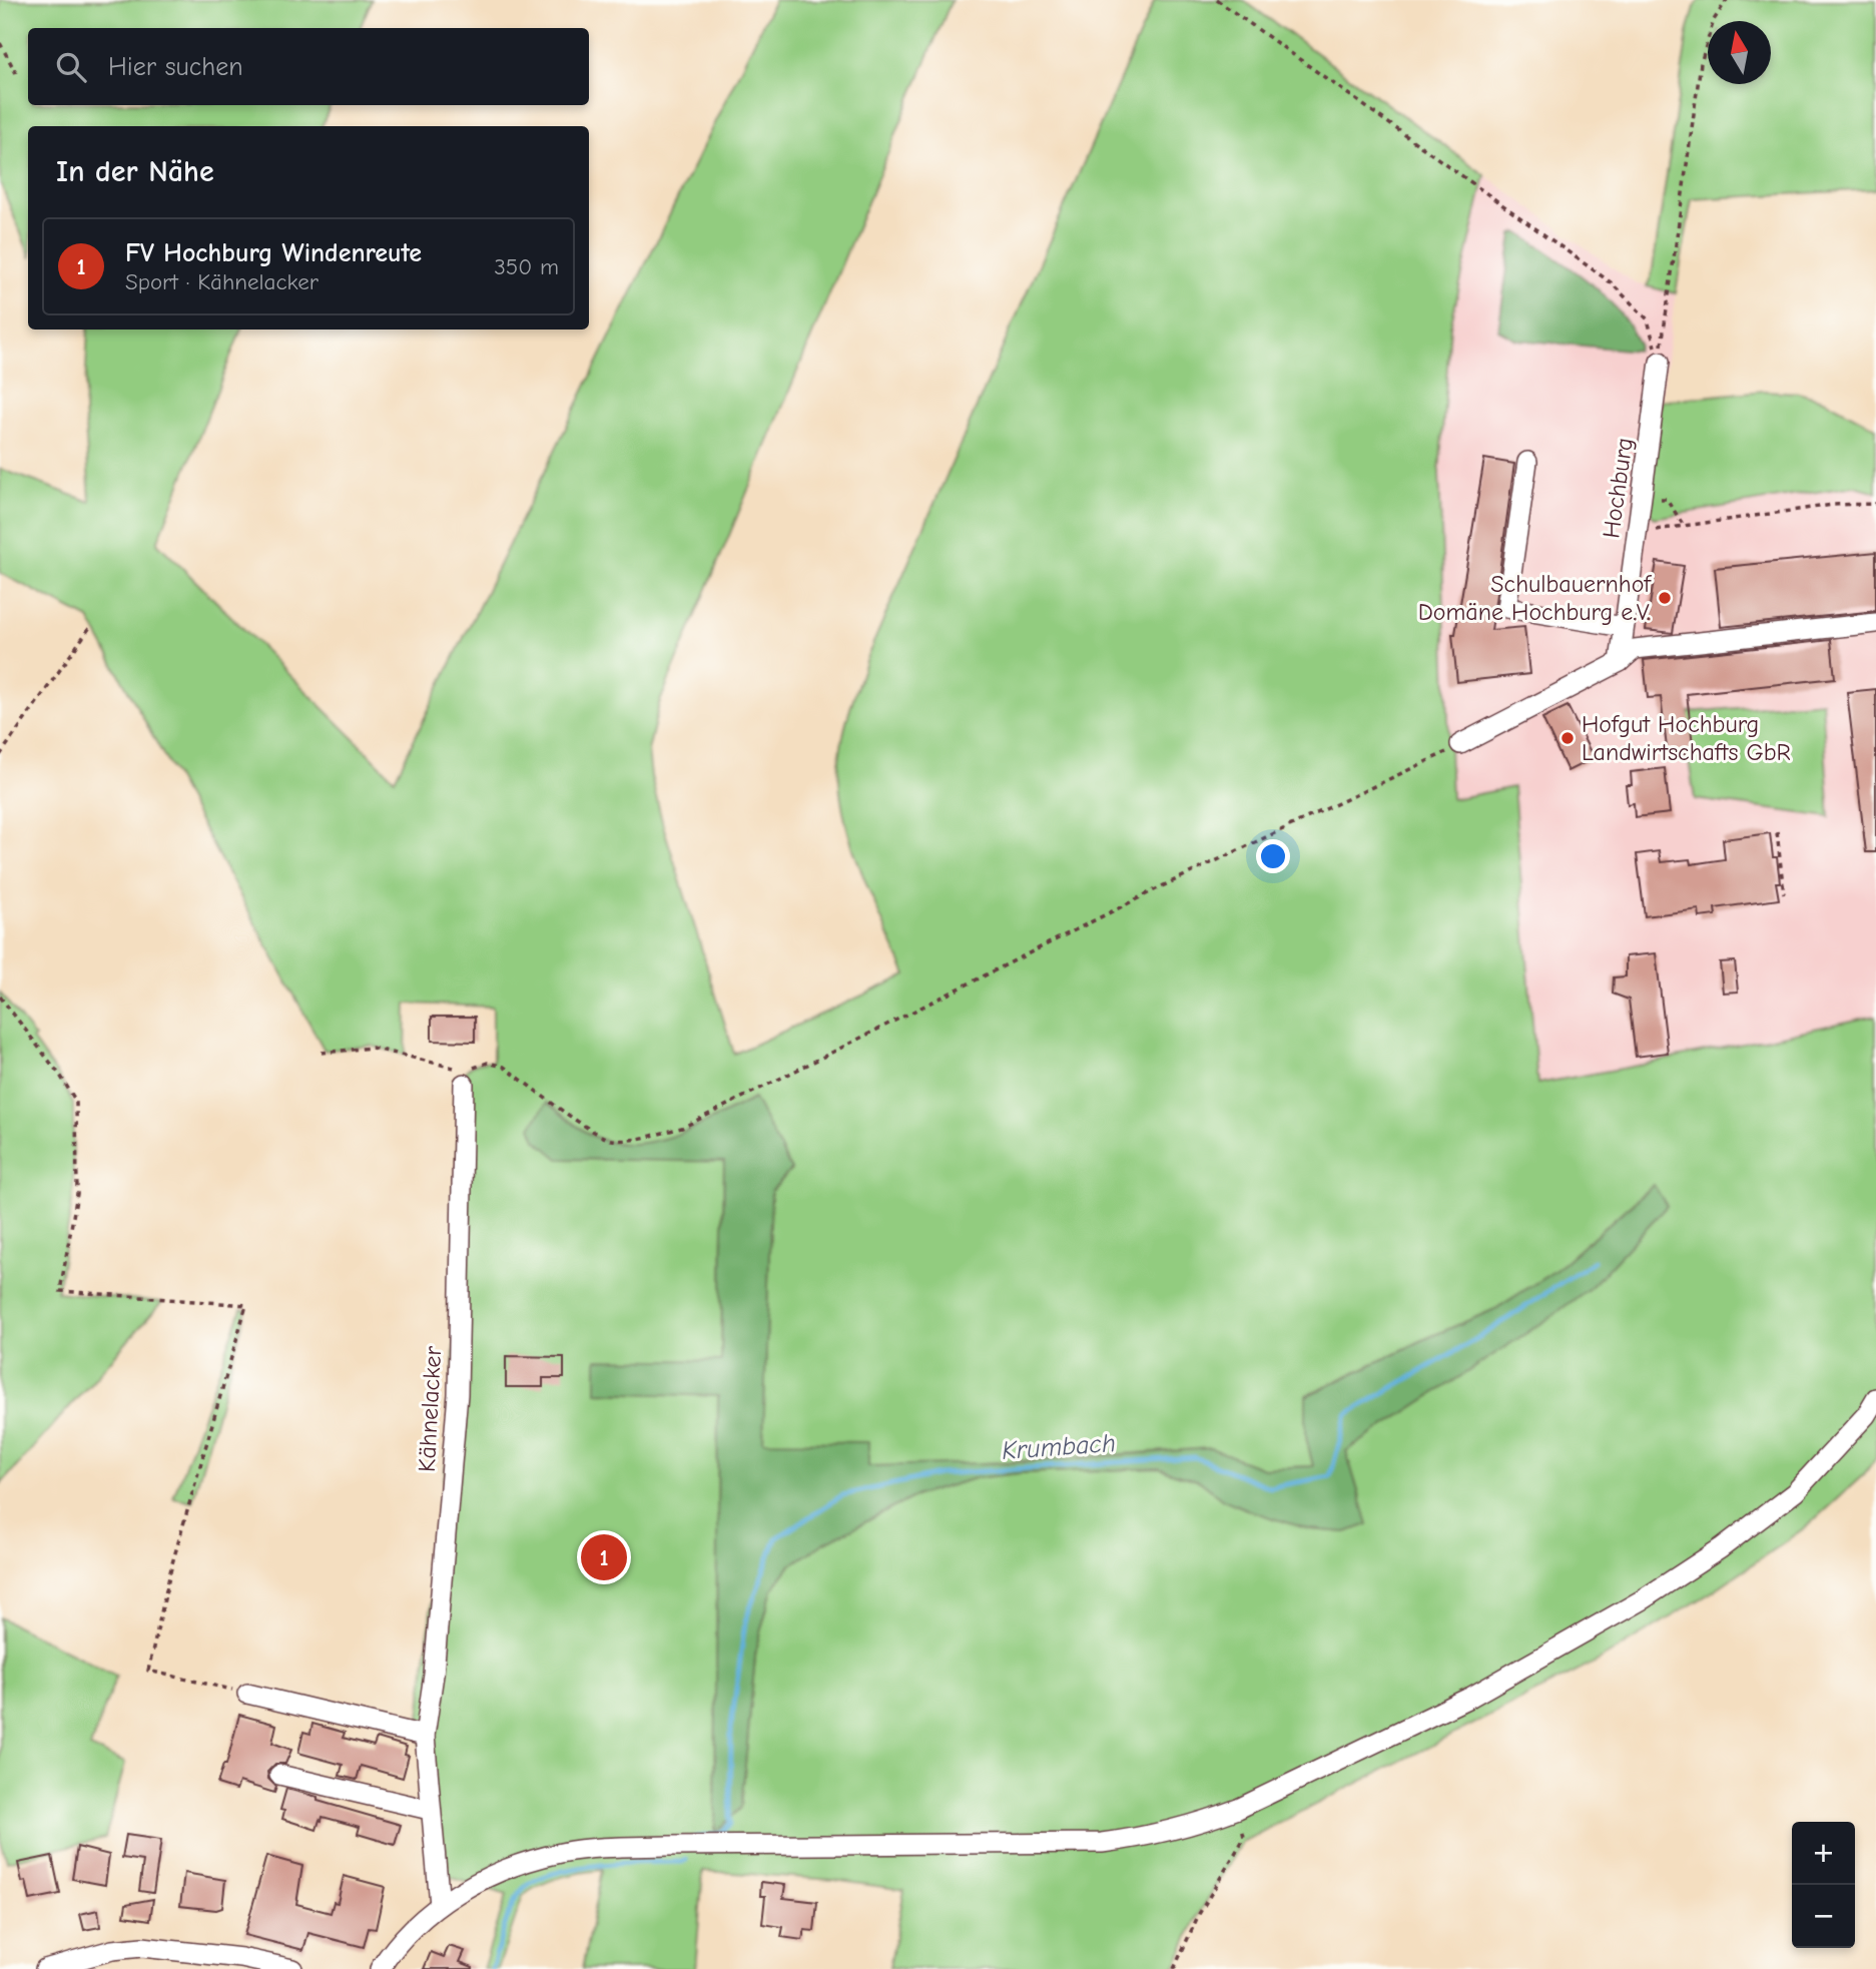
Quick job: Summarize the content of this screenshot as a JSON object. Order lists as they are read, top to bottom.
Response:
{
  "streets": {
    "street": ["Hochburg", "Kähnelacker"]
  },
  "water": ["Krumbach"],
  "places": ["Schulbauernhof Domäne Hochburg e.V.", "Hofgut Hochburg Landwirtschafts GbR"],
  "north": "top",
  "page": {
    "search": "Hier suchen",
    "heading": "In der Nähe",
    "list": [
      {
        "mark": "1",
        "name": "FV Hochburg Windenreute",
        "note": "Sport · Kähnelacker",
        "value": "350 m"
      }
    ],
    "pins": "1",
    "map_buttons": ["+", "−"]
  }
}
